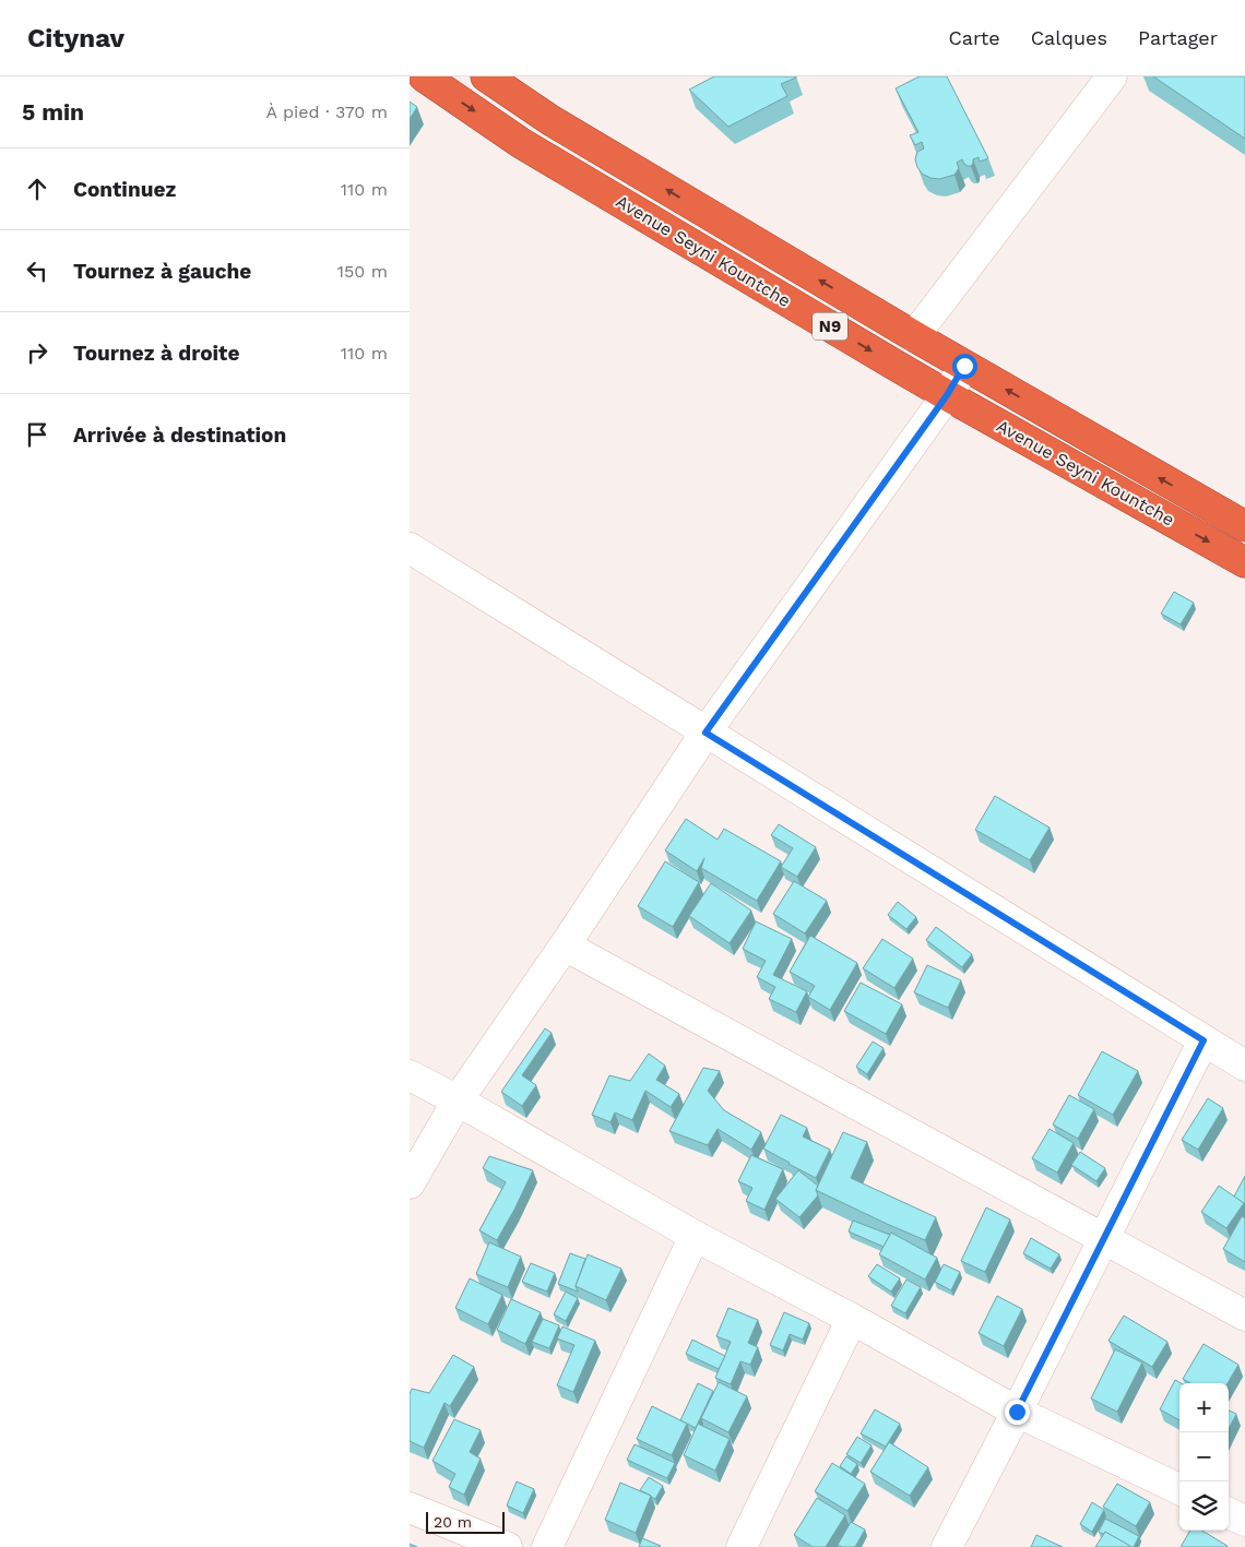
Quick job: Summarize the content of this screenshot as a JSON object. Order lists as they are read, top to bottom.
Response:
{
  "streets": {
    "highway": ["Avenue Seyni Kountche", "N9"]
  },
  "scale_bar": "20 m",
  "page": {
    "header": "Citynav",
    "nav": ["Carte", "Calques", "Partager"],
    "heading": ["5 min", "À pied · 370 m"],
    "list": [
      ["Continuez", "110 m"],
      ["Tournez à gauche", "150 m"],
      ["Tournez à droite", "110 m"],
      "Arrivée à destination"
    ],
    "map_buttons": ["+", "−"],
    "scale": "20 m"
  }
}
